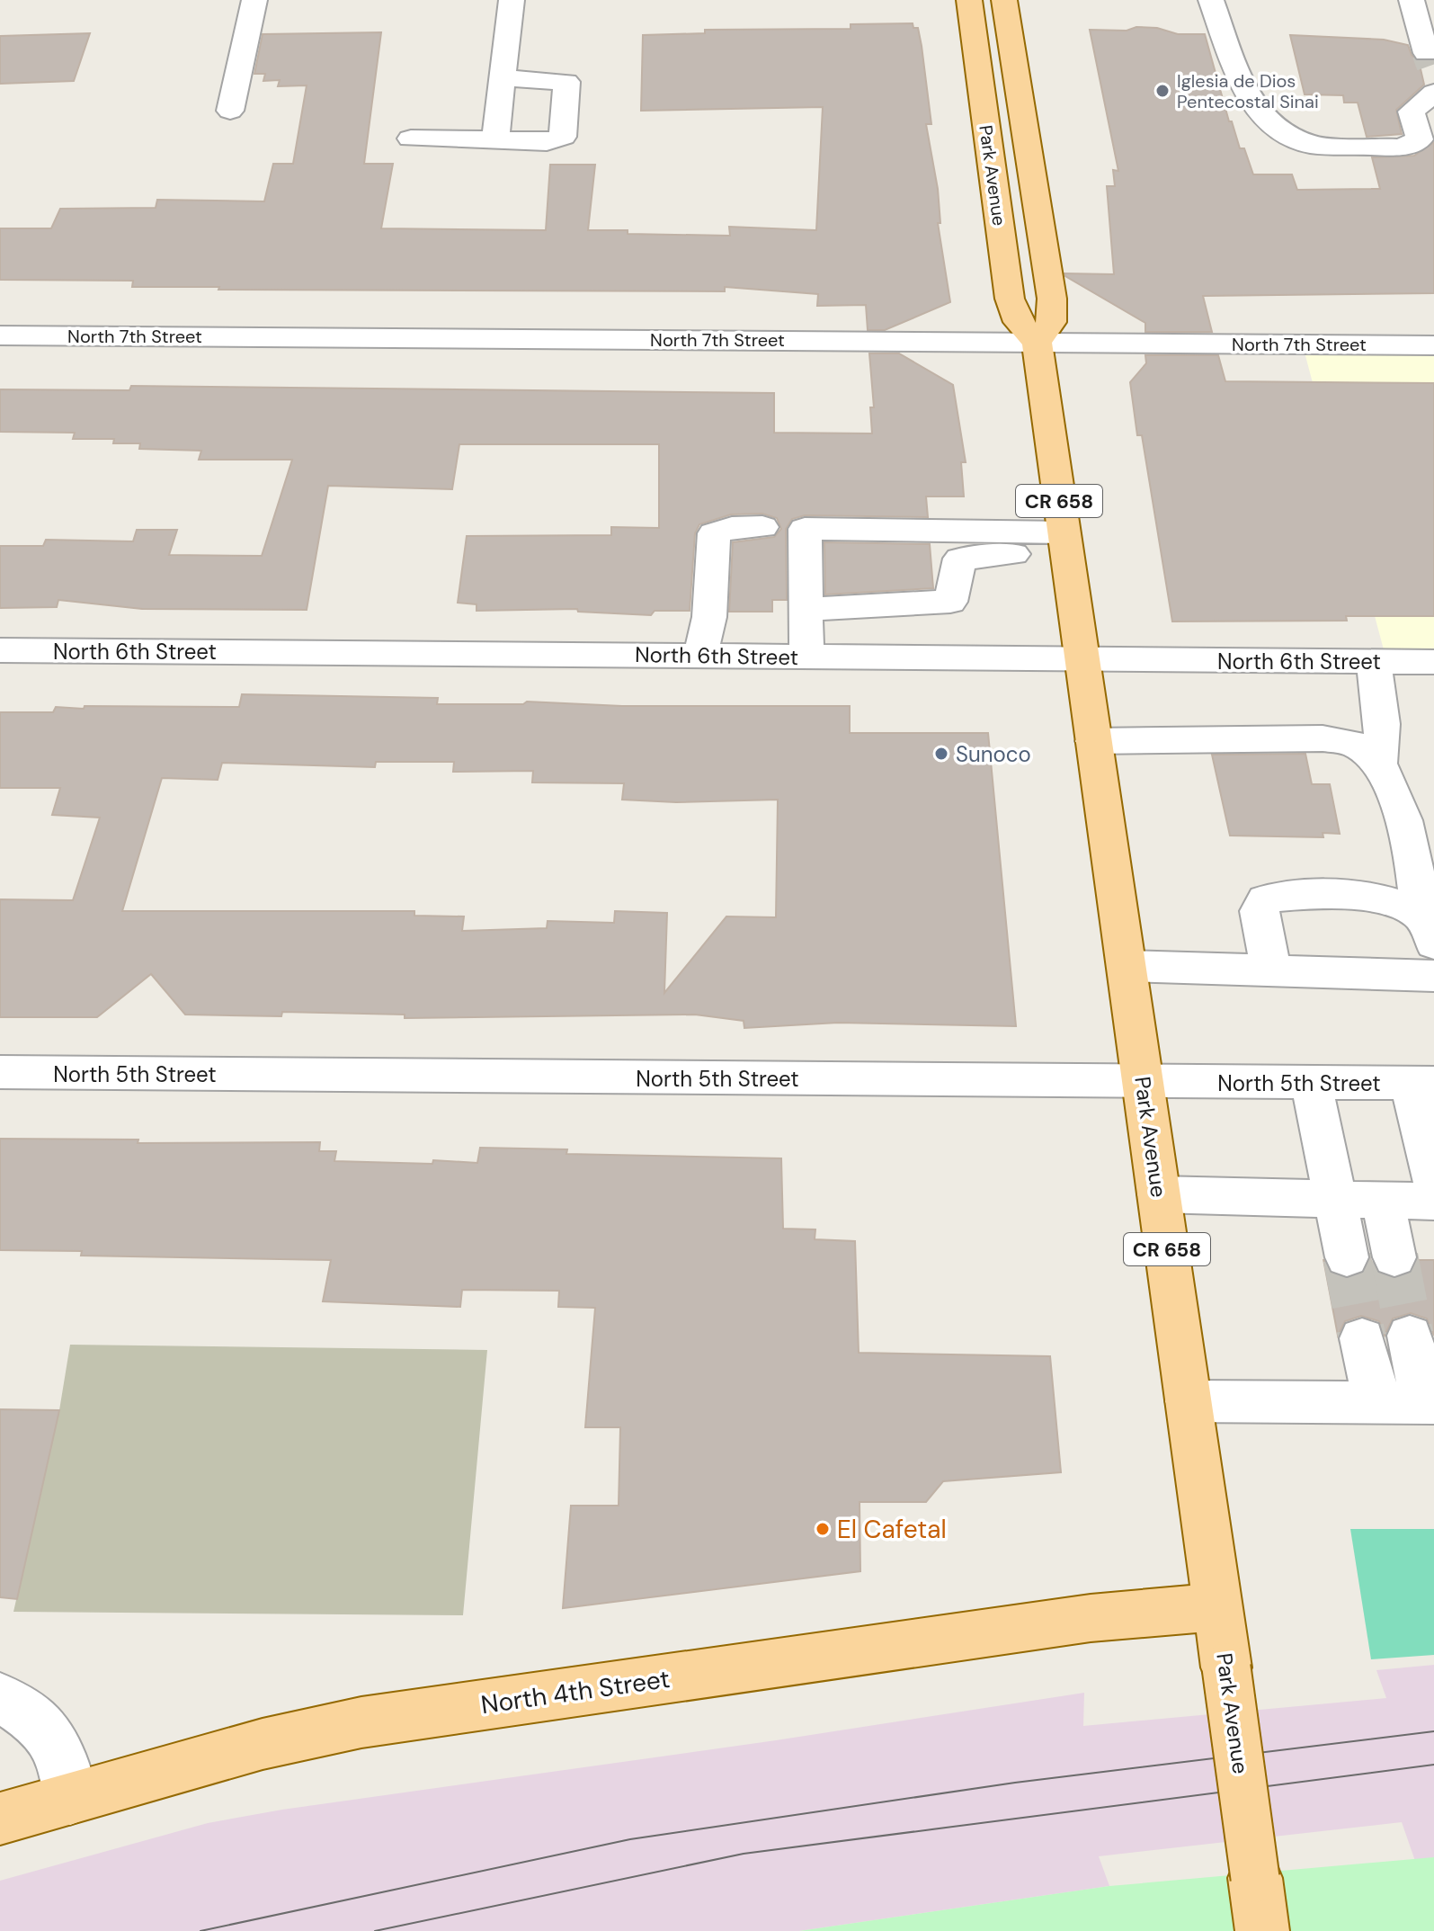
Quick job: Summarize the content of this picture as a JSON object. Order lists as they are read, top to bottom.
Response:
{
  "streets": {
    "main road": ["Park Avenue", "CR 658", "North 4th Street"],
    "street": ["North 7th Street", "North 6th Street", "North 5th Street"]
  },
  "crossings": [
    ["Park Avenue", "North 7th Street"],
    ["Park Avenue", "North 6th Street"],
    ["Park Avenue", "North 5th Street"],
    ["Park Avenue", "North 4th Street"]
  ],
  "places": ["Iglesia de Dios Pentecostal Sinai", "Sunoco", "El Cafetal"]
}
